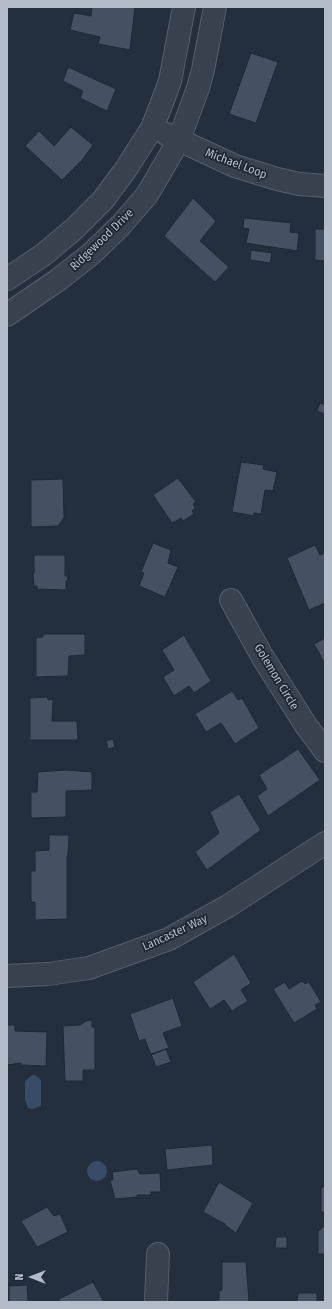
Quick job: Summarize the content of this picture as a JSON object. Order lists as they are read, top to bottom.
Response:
{
  "streets": {
    "street": [
      "Michael Loop",
      "Ridgewood Drive",
      "Golemon Circle",
      "Lancaster Way"
    ]
  },
  "crossings": [
    ["Michael Loop", "Ridgewood Drive"]
  ],
  "north": "left"
}
